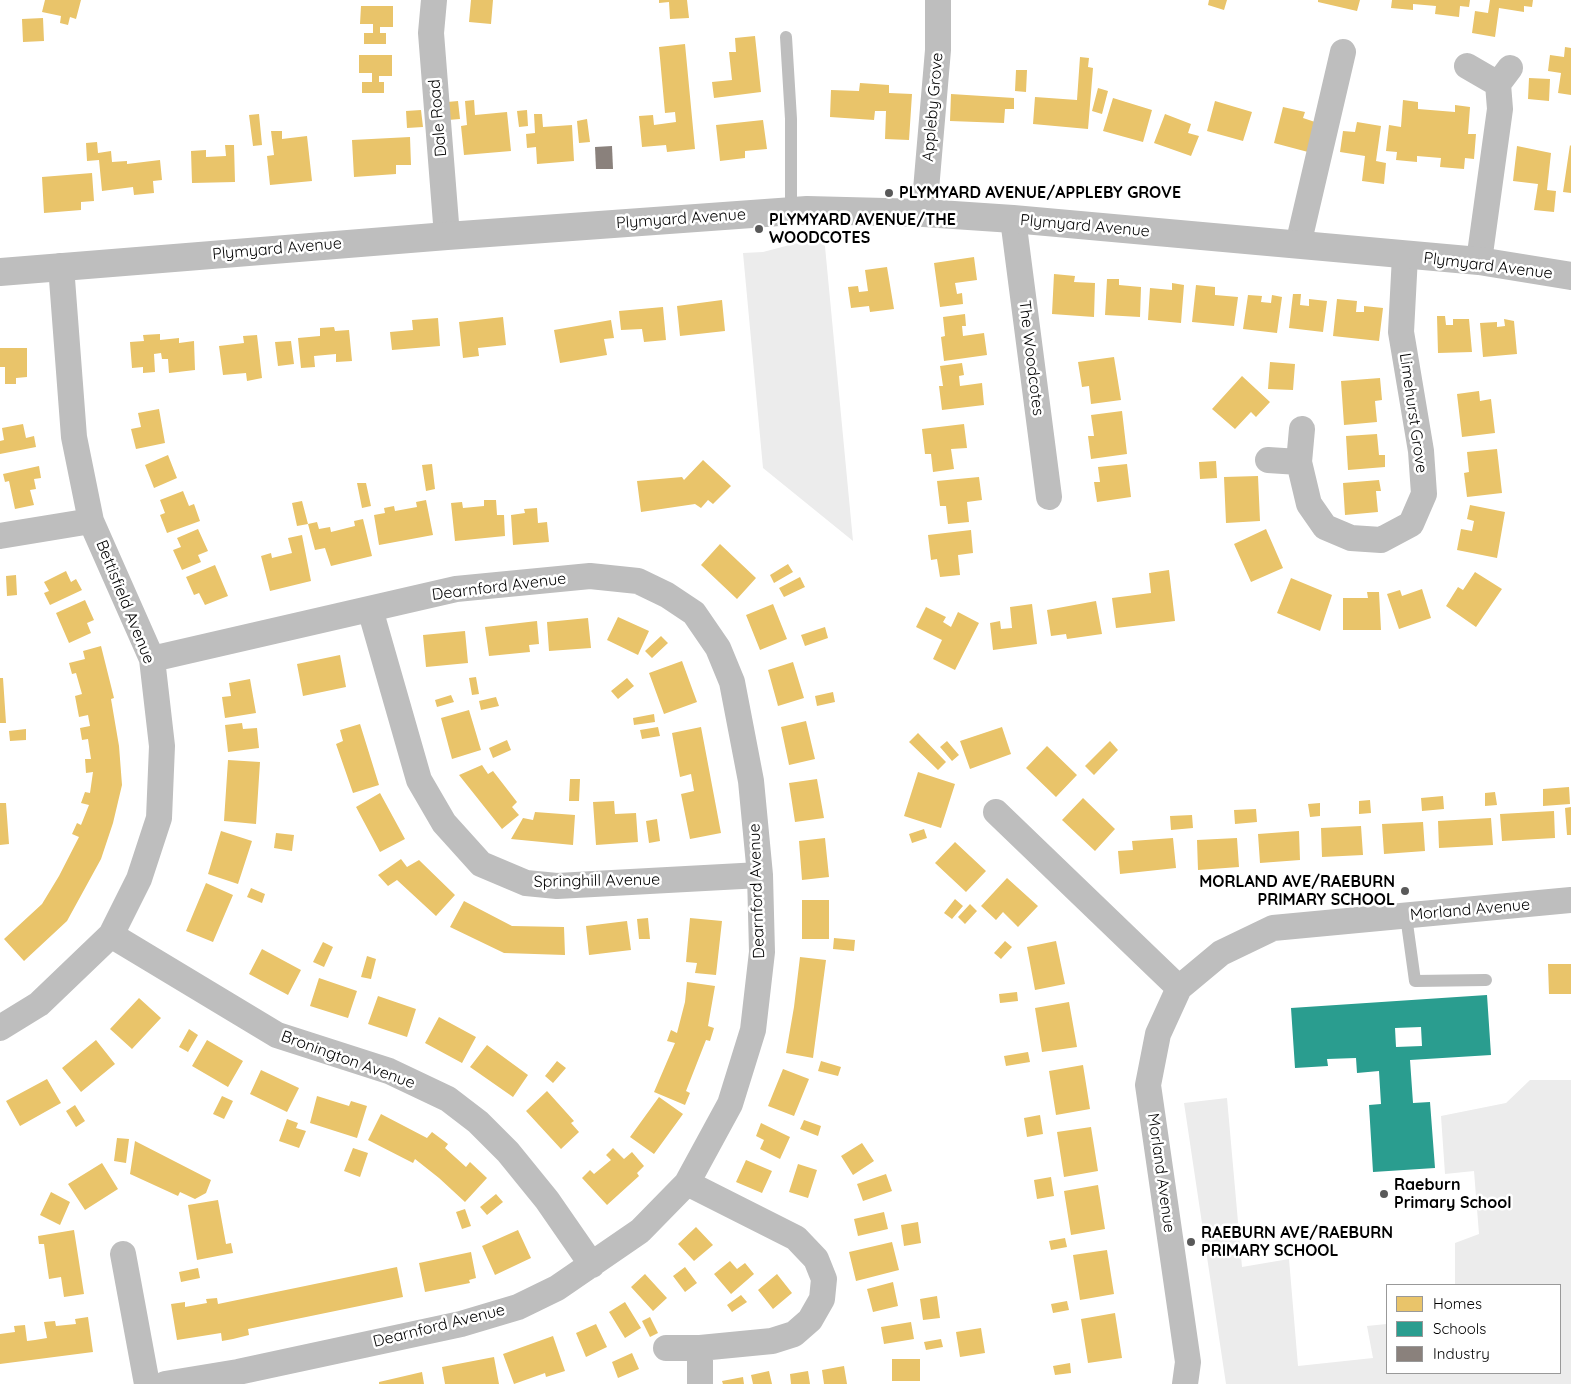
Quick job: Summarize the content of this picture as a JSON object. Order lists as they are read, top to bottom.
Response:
{
  "streets": {
    "street": [
      "Appleby Grove",
      "Dale Road",
      "Plymyard Avenue",
      "The Woodcotes",
      "Limehurst Grove",
      "Dearnford Avenue",
      "Bettisfield Avenue",
      "Springhill Avenue",
      "Morland Avenue",
      "Bronington Avenue"
    ]
  },
  "crossings": [
    ["Appleby Grove", "Plymyard Avenue"],
    ["Dale Road", "Plymyard Avenue"],
    ["Plymyard Avenue", "The Woodcotes"],
    ["Plymyard Avenue", "Limehurst Grove"],
    ["Plymyard Avenue", "Bettisfield Avenue"],
    ["Dearnford Avenue", "Bettisfield Avenue"],
    ["Dearnford Avenue", "Springhill Avenue"],
    ["Dearnford Avenue", "Bronington Avenue"],
    ["Bettisfield Avenue", "Bronington Avenue"]
  ],
  "places": [
    "PLYMYARD AVENUE/APPLEBY GROVE",
    "PLYMYARD AVENUE/THE WOODCOTES",
    "MORLAND AVE/RAEBURN PRIMARY SCHOOL",
    "Raeburn Primary School",
    "RAEBURN AVE/RAEBURN PRIMARY SCHOOL"
  ],
  "legend": ["Homes", "Schools", "Industry"]
}
